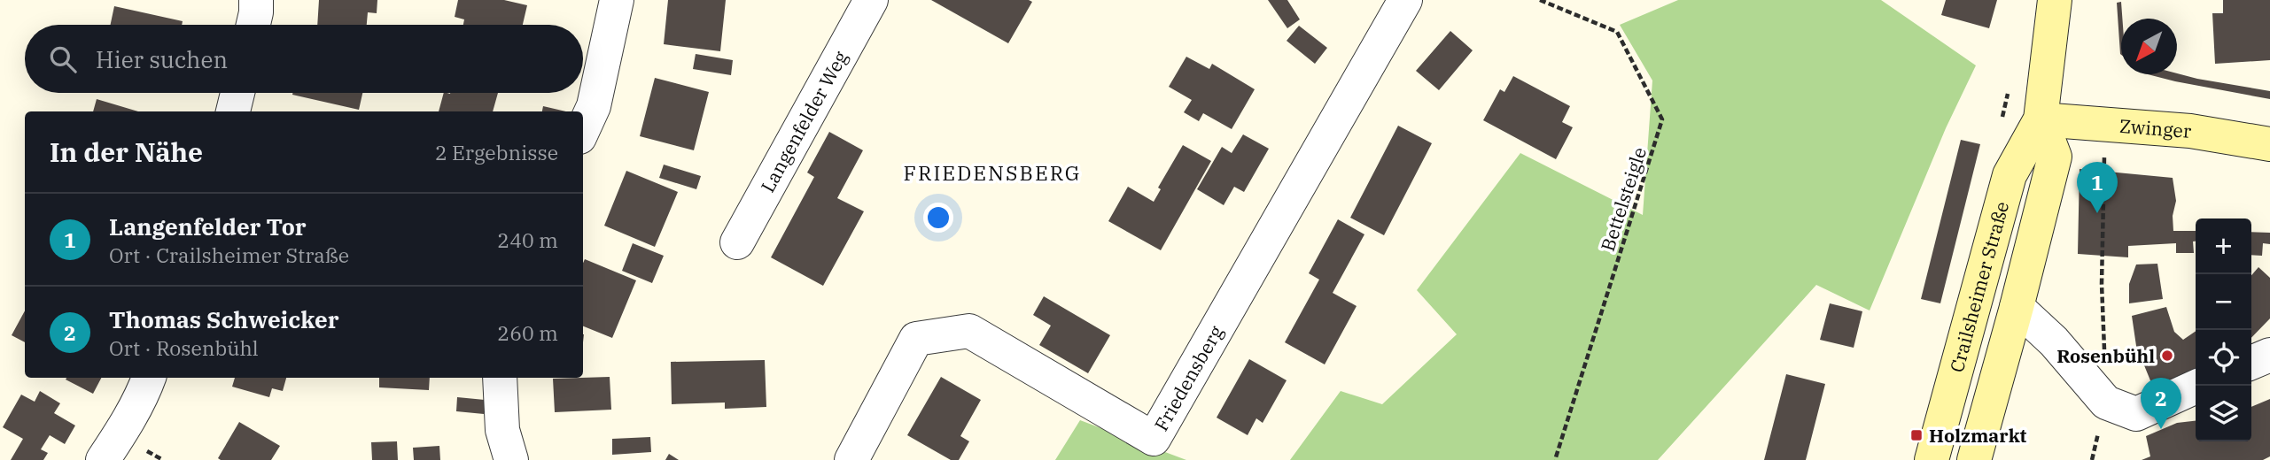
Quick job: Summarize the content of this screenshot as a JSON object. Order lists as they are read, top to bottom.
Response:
{
  "streets": {
    "main road": ["Zwinger", "Crailsheimer Straße"],
    "street": ["Langenfelder Weg", "Friedensberg"],
    "path": ["Bettelsteigle"]
  },
  "crossings": [
    ["Zwinger", "Crailsheimer Straße"]
  ],
  "districts": ["FRIEDENSBERG"],
  "places": {
    "other": ["Rosenbühl"],
    "transit": ["Holzmarkt"]
  },
  "north": "bottom left",
  "page": {
    "search": "Hier suchen",
    "heading": ["In der Nähe", "2 Ergebnisse"],
    "pins": ["1", "2"],
    "list": [
      {
        "mark": "1",
        "name": "Langenfelder Tor",
        "note": "Ort · Crailsheimer Straße",
        "value": "240 m"
      },
      {
        "mark": "2",
        "name": "Thomas Schweicker",
        "note": "Ort · Rosenbühl",
        "value": "260 m"
      }
    ],
    "map_buttons": ["+", "−"]
  }
}
